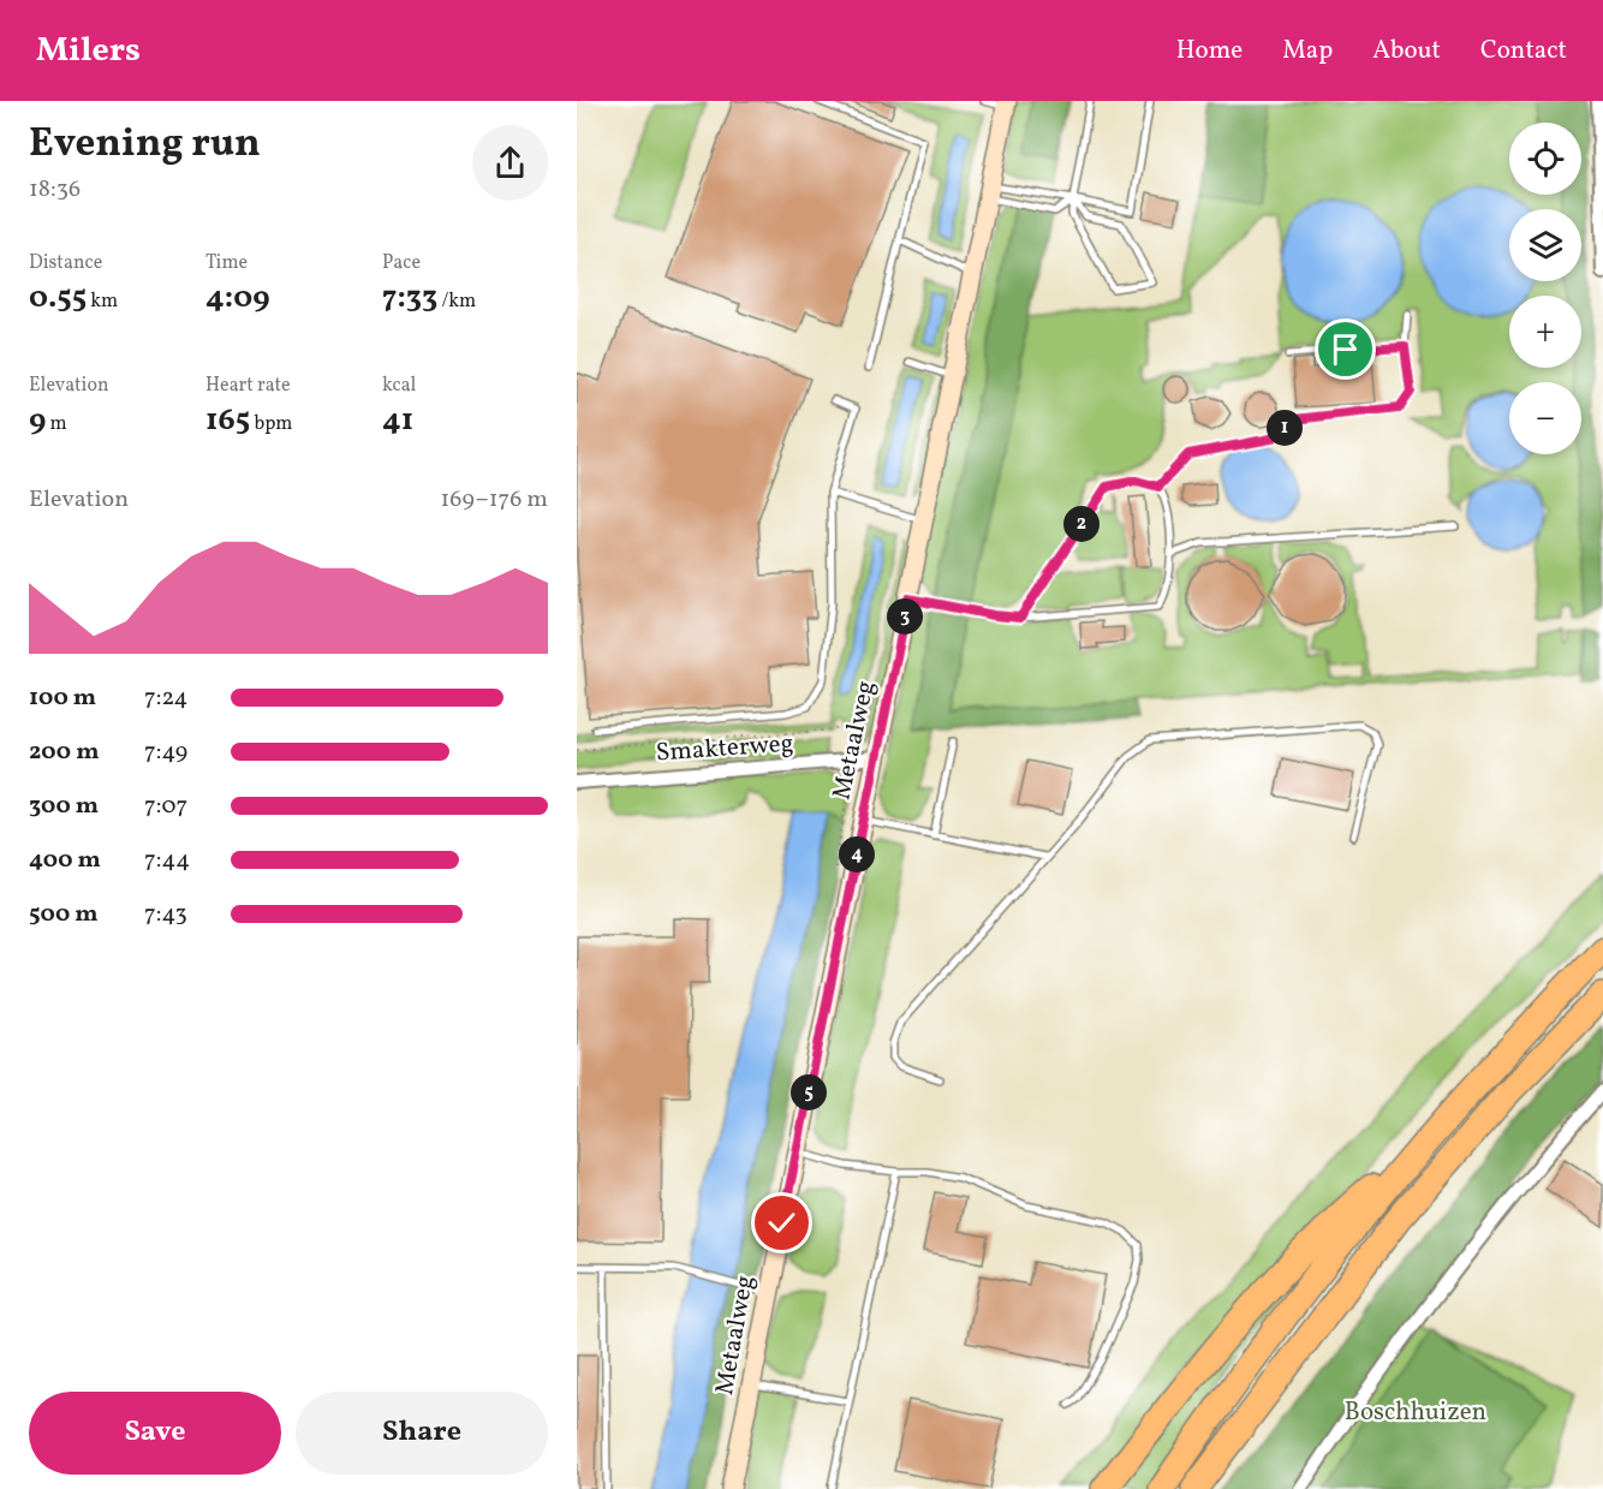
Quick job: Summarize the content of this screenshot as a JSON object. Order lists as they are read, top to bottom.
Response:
{
  "streets": {
    "street": ["Metaalweg", "Smakterweg"]
  },
  "crossings": [
    ["Metaalweg", "Smakterweg"]
  ],
  "parks": ["Boschhuizen"],
  "page": {
    "header": "Milers",
    "nav": [
      "Home",
      "Map",
      "About",
      "Contact"
    ],
    "heading": ["Evening run", "18:36"],
    "map_buttons": ["+", "−"],
    "stats": [
      ["Distance", "0.55 km"],
      ["Time", "4:09"],
      ["Pace", "7:33 /km"],
      ["Elevation", "9 m"],
      ["Heart rate", "165 bpm"],
      ["kcal", "41"]
    ],
    "pins": [
      "1",
      "2",
      "3",
      "4",
      "5"
    ],
    "chart": ["Elevation", "169–176 m"],
    "list": [
      {
        "name": "100 m",
        "note": "7:24"
      },
      {
        "name": "200 m",
        "note": "7:49"
      },
      {
        "name": "300 m",
        "note": "7:07"
      },
      {
        "name": "400 m",
        "note": "7:44"
      },
      {
        "name": "500 m",
        "note": "7:43"
      }
    ],
    "buttons": ["Save", "Share"]
  }
}
